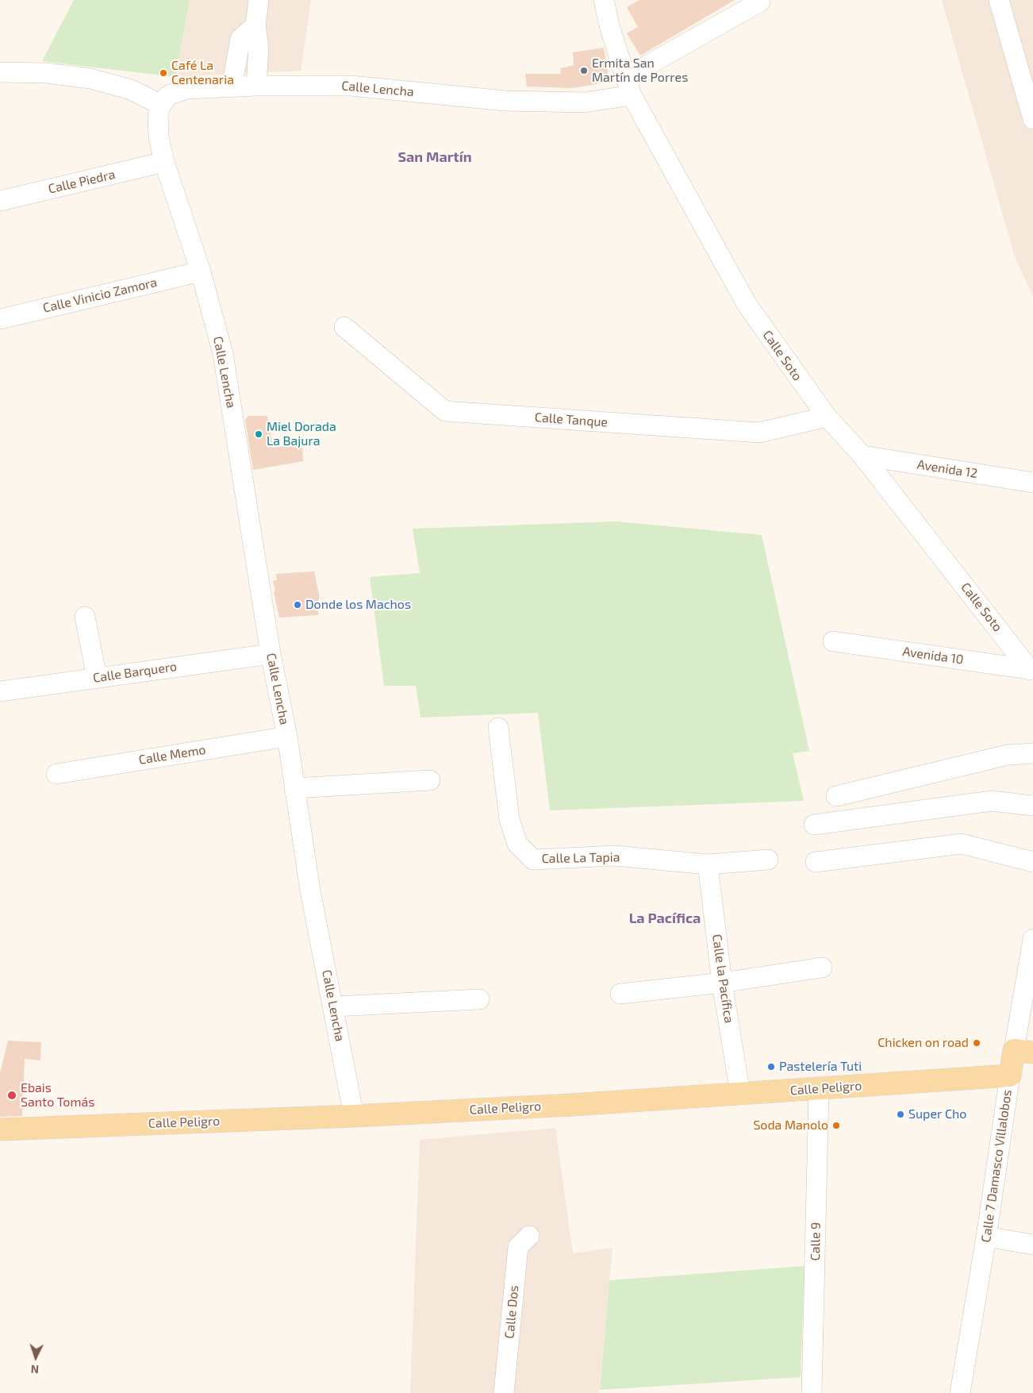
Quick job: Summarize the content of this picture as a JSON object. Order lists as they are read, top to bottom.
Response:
{
  "streets": {
    "main road": ["Calle Peligro", "Calle 7 Damasco Villalobos"],
    "street": [
      "Calle Lencha",
      "Calle Piedra",
      "Calle Vinicio Zamora",
      "Calle Soto",
      "Calle Tanque",
      "Avenida 12",
      "Avenida 10",
      "Calle Barquero",
      "Calle Memo",
      "Calle La Tapia",
      "Calle la Pacífica",
      "Calle 9",
      "Calle Dos"
    ]
  },
  "crossings": [
    ["Calle Lencha", "Calle Piedra"],
    ["Calle Lencha", "Calle Vinicio Zamora"],
    ["Calle Lencha", "Calle Soto"],
    ["Calle Lencha", "Calle Barquero"],
    ["Calle Lencha", "Calle Memo"],
    ["Calle Lencha", "Calle Peligro"],
    ["Calle Soto", "Calle Tanque"],
    ["Calle Soto", "Avenida 12"],
    ["Calle Soto", "Avenida 10"],
    ["Calle La Tapia", "Calle la Pacífica"],
    ["Calle la Pacífica", "Calle Peligro"],
    ["Calle Peligro", "Calle 7 Damasco Villalobos"],
    ["Calle Peligro", "Calle 9"]
  ],
  "districts": ["San Martín", "La Pacífica"],
  "places": [
    "Ermita San Martín de Porres",
    "Café La Centenaria",
    "Miel Dorada La Bajura",
    "Donde los Machos",
    "Chicken on road",
    "Pastelería Tuti",
    "Ebais Santo Tomás",
    "Super Cho",
    "Soda Manolo"
  ],
  "north": "bottom"
}
